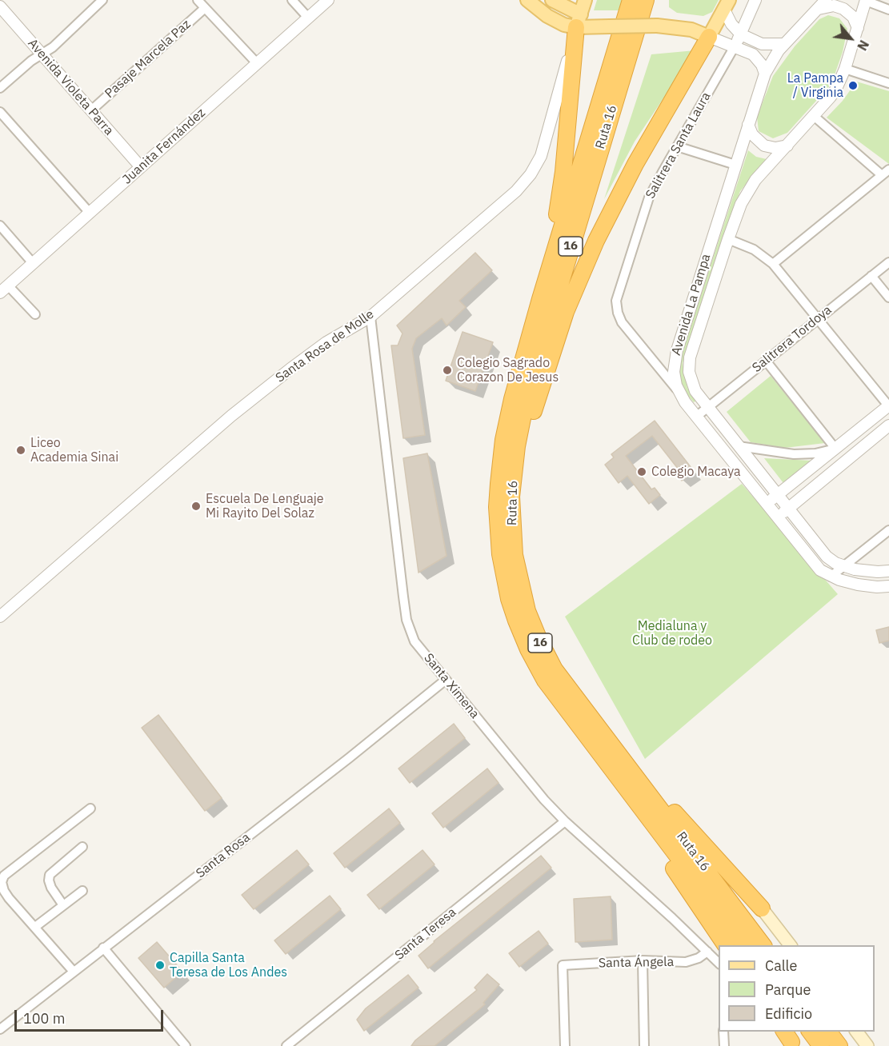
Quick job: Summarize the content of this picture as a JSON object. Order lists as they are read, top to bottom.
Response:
{
  "streets": {
    "highway": ["Ruta 16", "16"],
    "street": [
      "Pasaje Marcela Paz",
      "Avenida Violeta Parra",
      "Salitrera Santa Laura",
      "Juanita Fernández",
      "Avenida La Pampa",
      "Salitrera Tordoya",
      "Santa Rosa de Molle",
      "Santa Ximena",
      "Santa Rosa",
      "Santa Teresa",
      "Santa Ángela"
    ]
  },
  "crossings": [
    ["Pasaje Marcela Paz", "Avenida Violeta Parra"],
    ["Avenida Violeta Parra", "Juanita Fernández"],
    ["Salitrera Santa Laura", "Avenida La Pampa"],
    ["Avenida La Pampa", "Salitrera Tordoya"],
    ["Santa Rosa de Molle", "Santa Ximena"],
    ["Santa Ximena", "Santa Rosa"],
    ["Santa Ximena", "Santa Teresa"],
    ["Santa Ximena", "Santa Ángela"]
  ],
  "parks": ["Medialuna y Club de rodeo"],
  "places": [
    "La Pampa / Virginia",
    "Colegio Sagrado Corazon De Jesus",
    "Liceo Academia Sinai",
    "Colegio Macaya",
    "Escuela De Lenguaje Mi Rayito Del Solaz",
    "Capilla Santa Teresa de Los Andes"
  ],
  "legend": ["Calle", "Parque", "Edificio"],
  "scale_bar": "100 m",
  "north": "bottom right"
}
